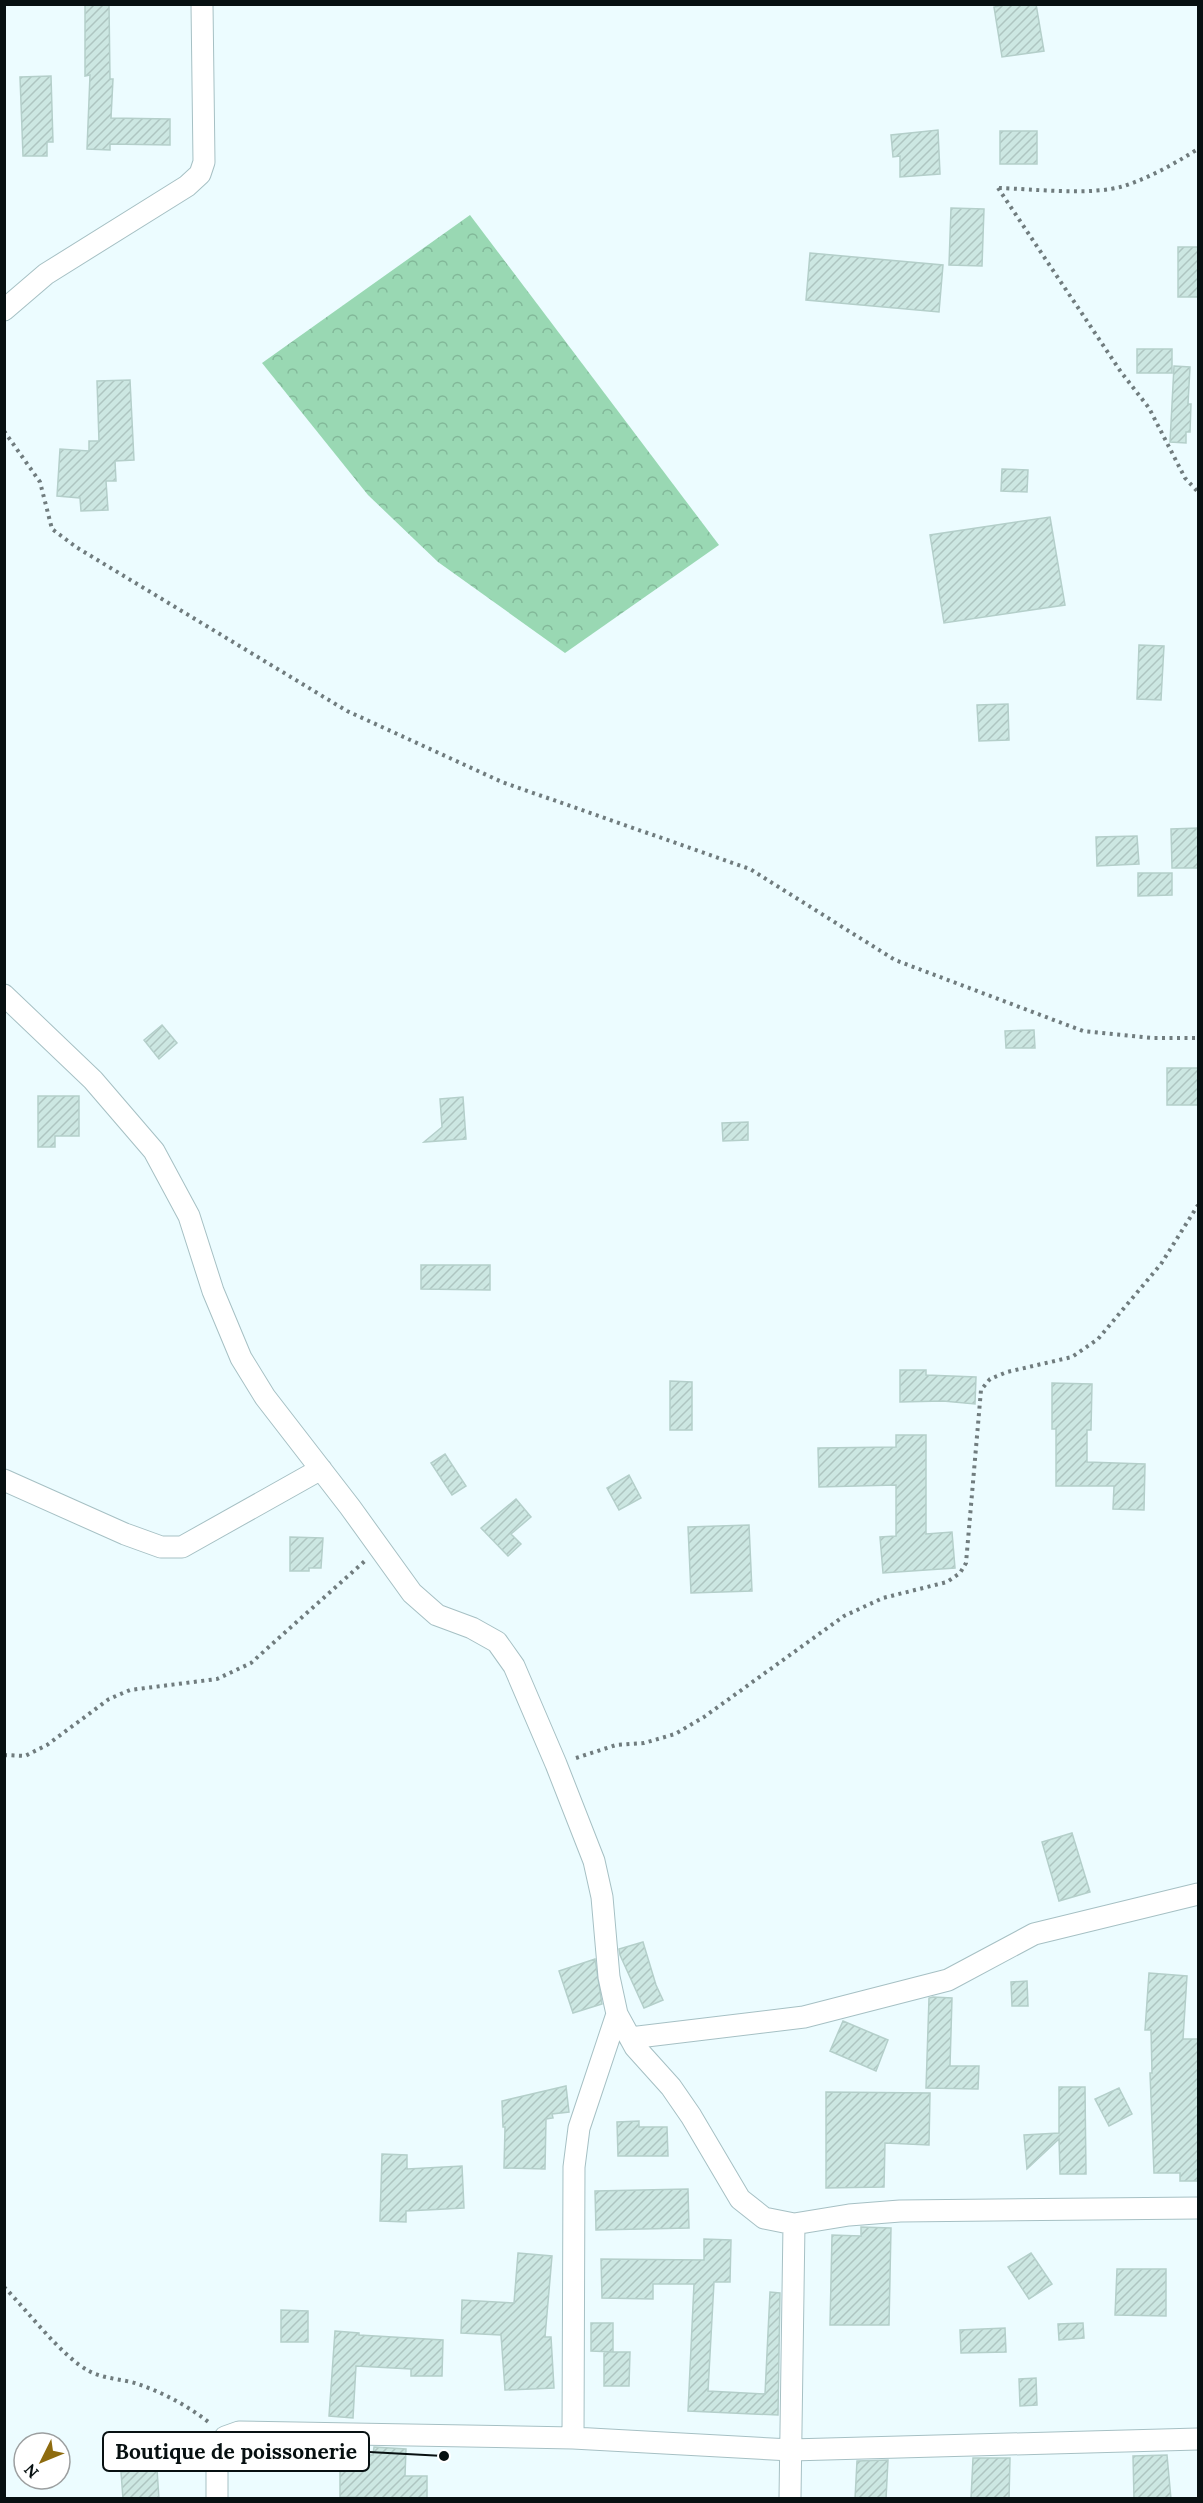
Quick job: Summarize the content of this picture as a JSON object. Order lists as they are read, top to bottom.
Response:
{
  "places": ["Boutique de poissonerie"],
  "north": "bottom left"
}
